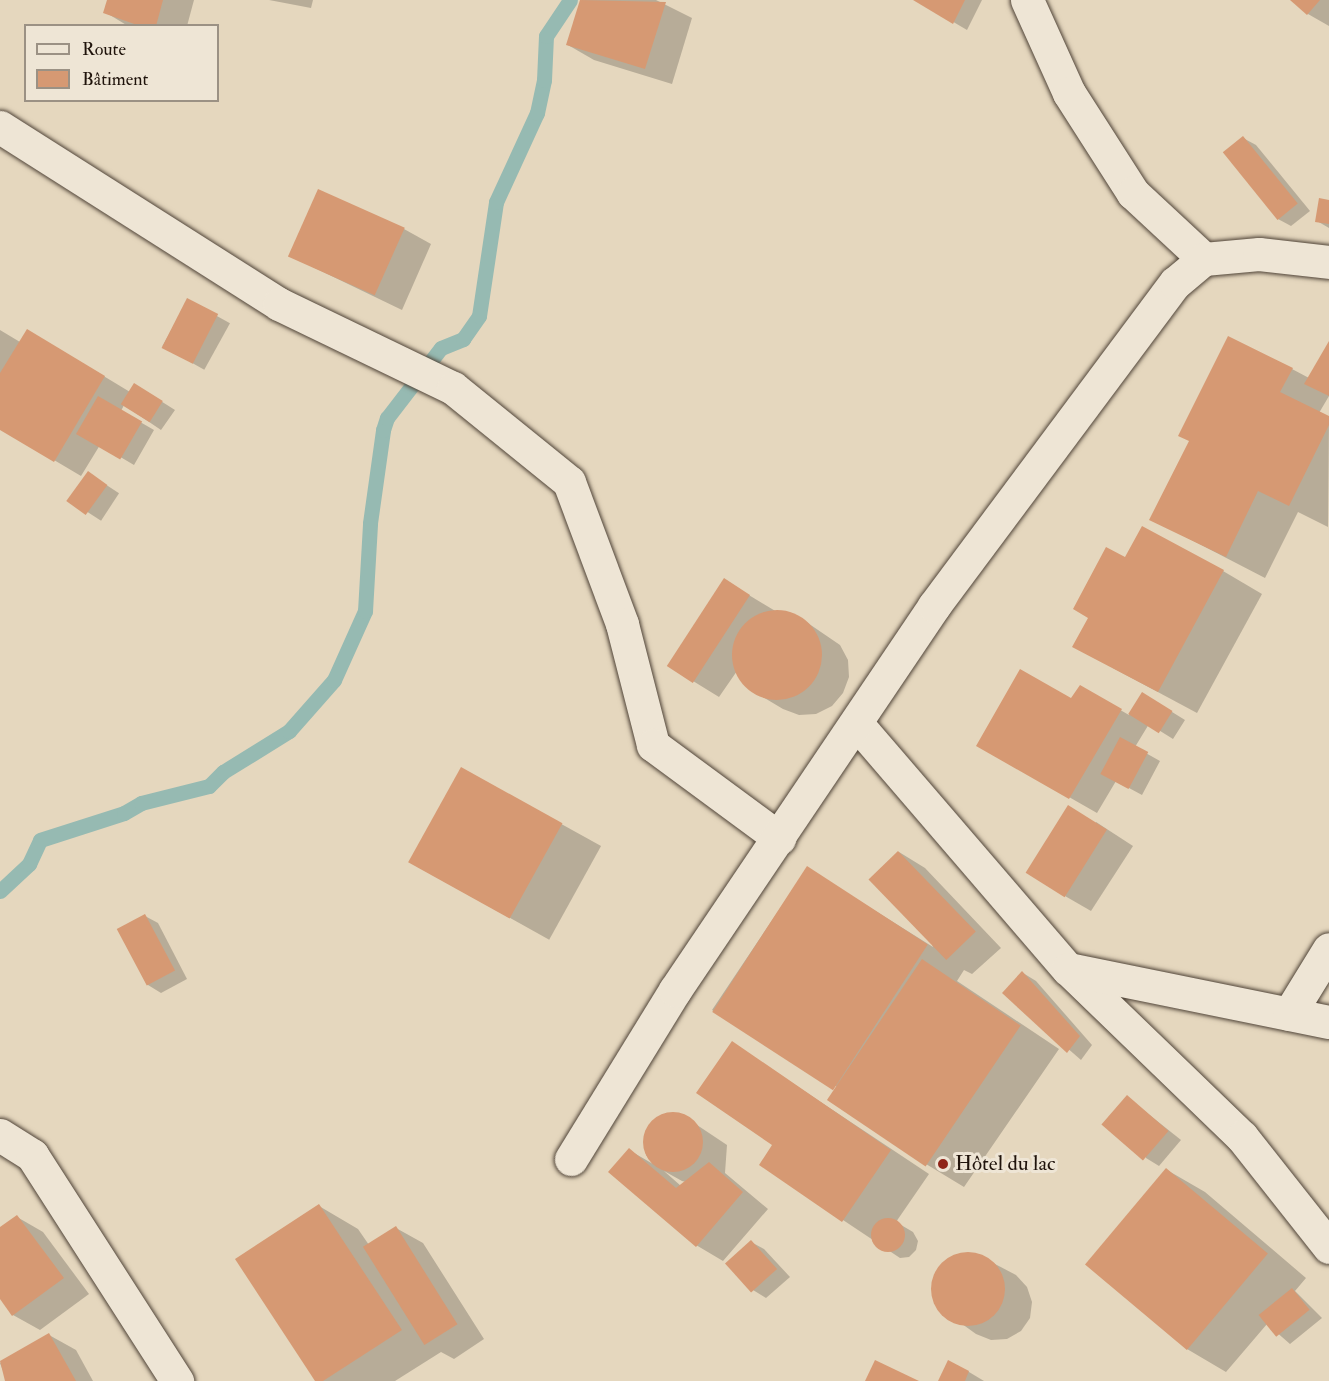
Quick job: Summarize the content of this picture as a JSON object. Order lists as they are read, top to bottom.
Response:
{
  "places": ["Hôtel du lac"],
  "legend": ["Route", "Bâtiment"]
}
